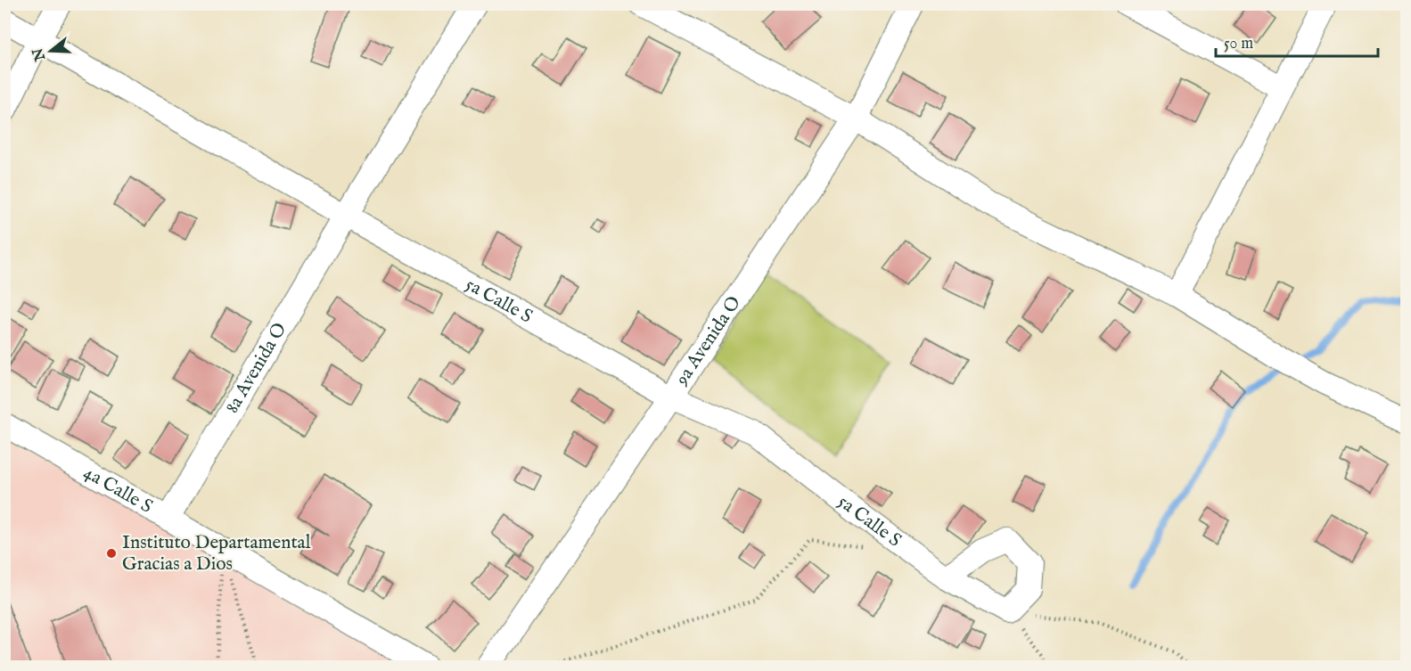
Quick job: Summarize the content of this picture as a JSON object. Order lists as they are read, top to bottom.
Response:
{
  "streets": {
    "street": [
      "5a Calle S",
      "9a Avenida O",
      "8a Avenida O",
      "4a Calle S"
    ]
  },
  "crossings": [
    ["5a Calle S", "9a Avenida O"],
    ["5a Calle S", "8a Avenida O"],
    ["8a Avenida O", "4a Calle S"]
  ],
  "places": ["Instituto Departamental Gracias a Dios"],
  "scale_bar": "50 m",
  "north": "left"
}
